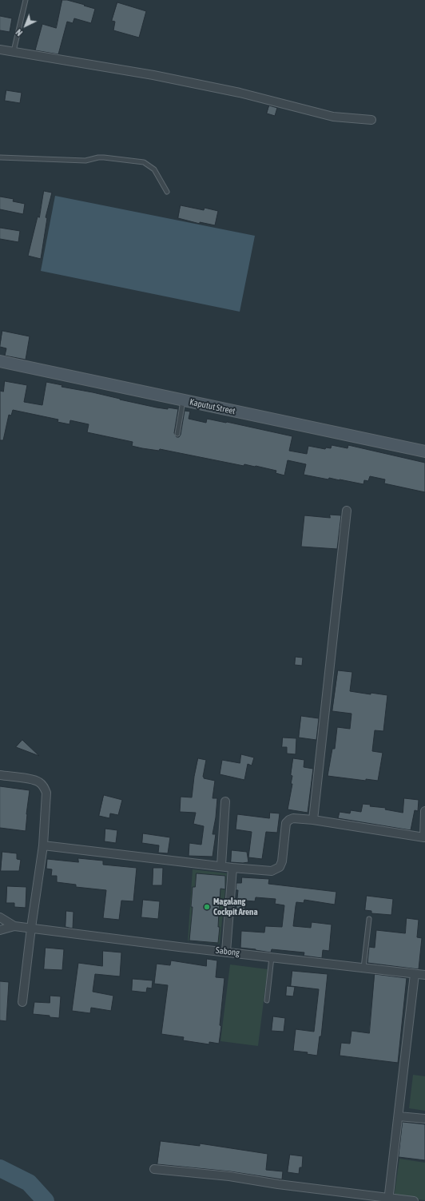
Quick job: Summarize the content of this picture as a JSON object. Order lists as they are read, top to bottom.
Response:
{
  "streets": {
    "street": ["Kaputut Street", "Sabong"]
  },
  "places": ["Magalang Cockpit Arena"],
  "north": "bottom left"
}
